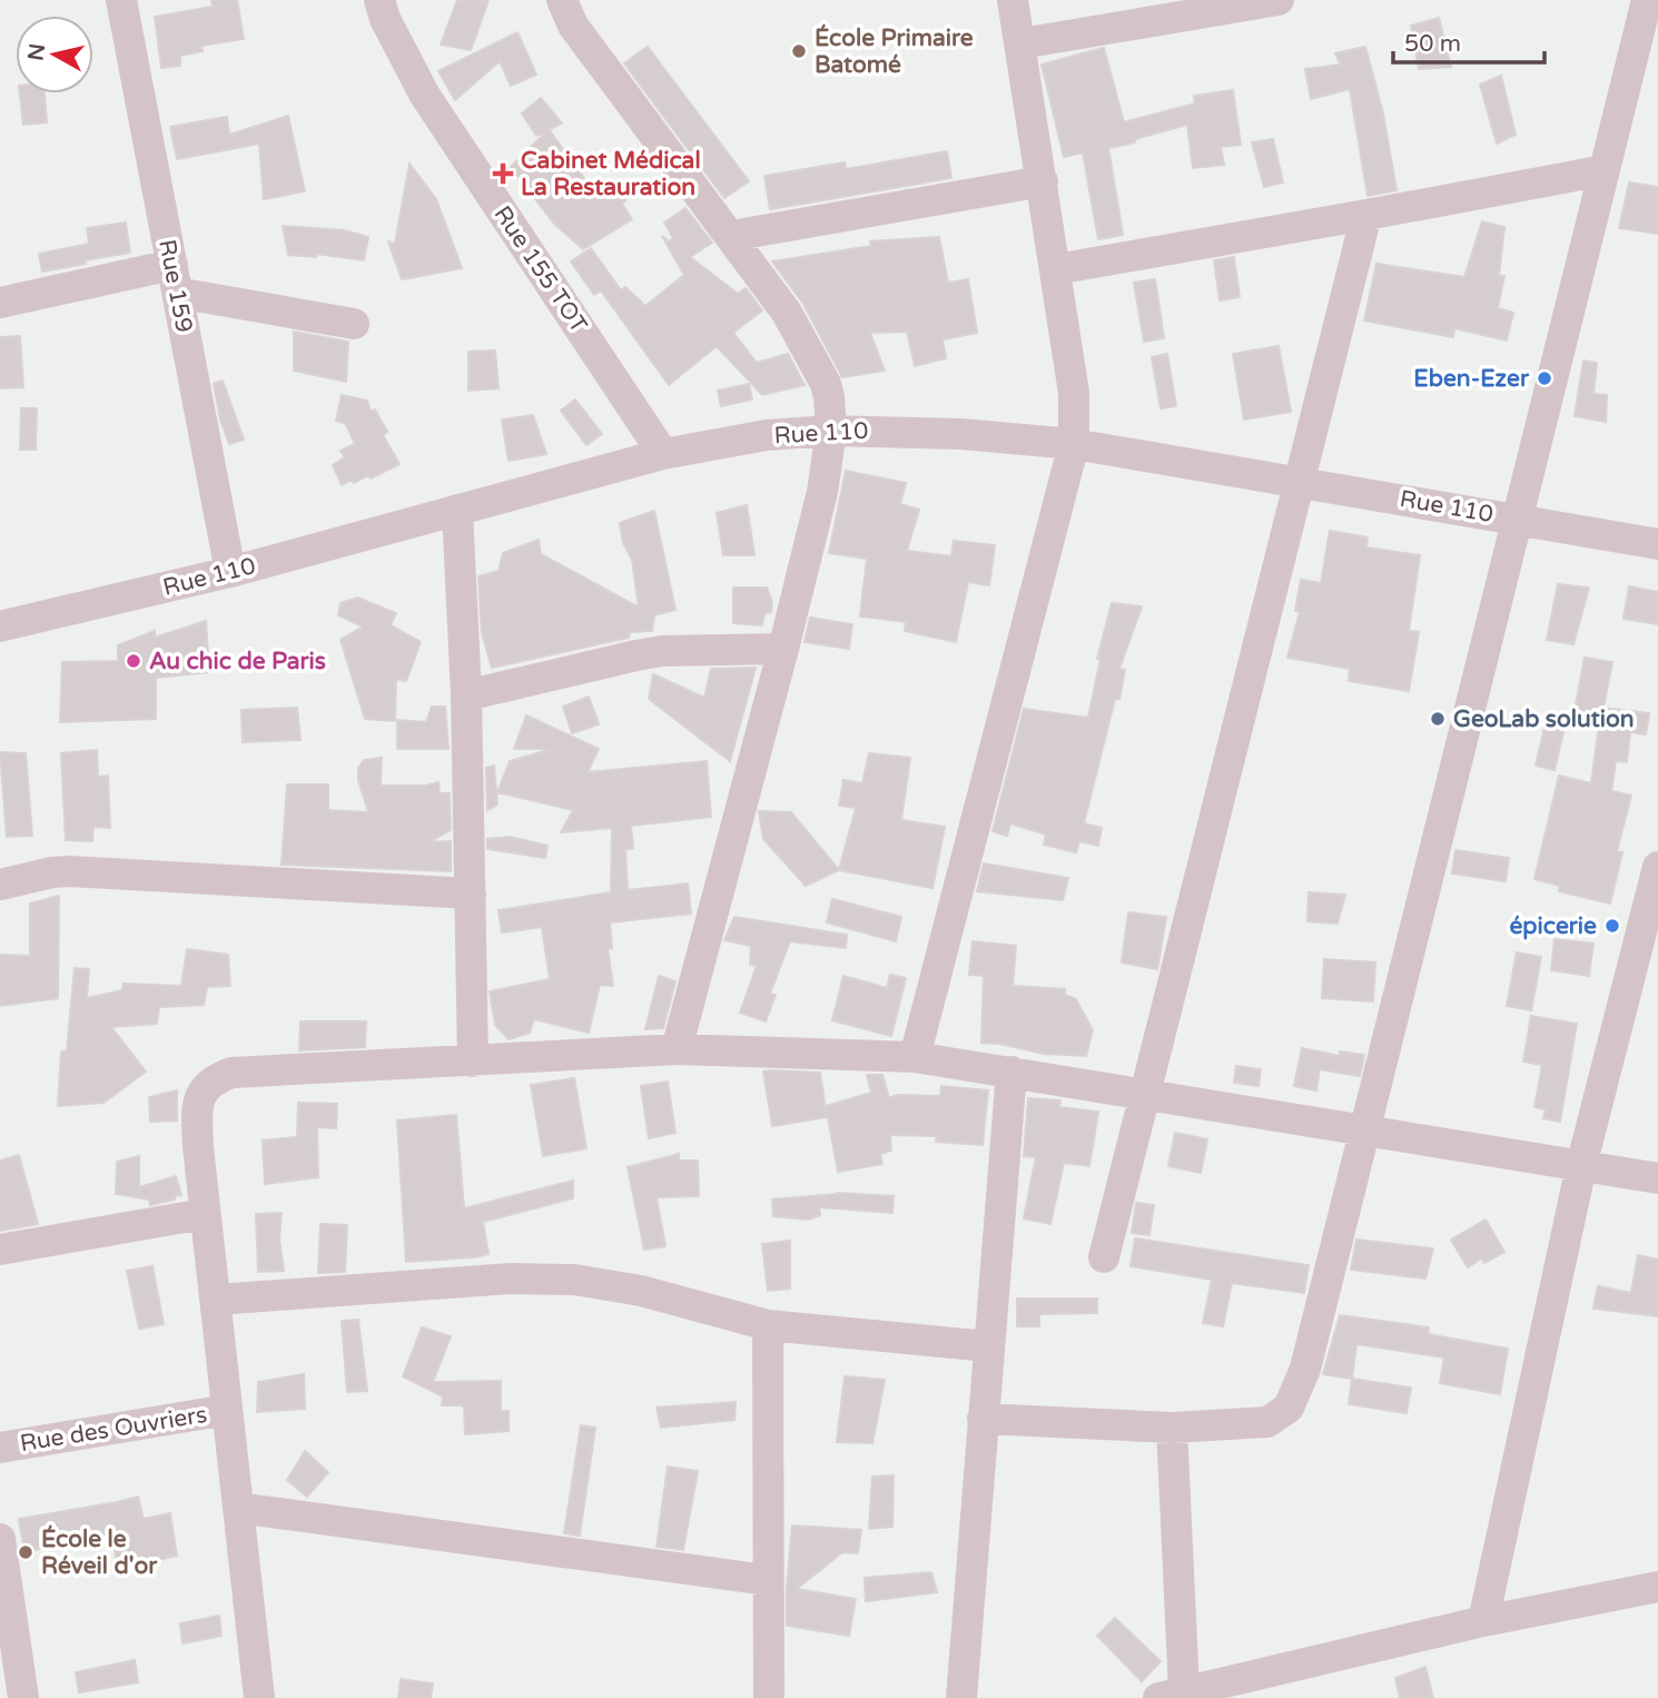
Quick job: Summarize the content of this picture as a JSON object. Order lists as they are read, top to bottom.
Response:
{
  "streets": {
    "street": [
      "Rue 155 TOT",
      "Rue 159",
      "Rue 110",
      "Rue des Ouvriers"
    ]
  },
  "crossings": [
    ["Rue 155 TOT", "Rue 110"],
    ["Rue 159", "Rue 110"]
  ],
  "places": {
    "other": [
      "École Primaire Batomé",
      "Eben-Ezer",
      "Au chic de Paris",
      "GeoLab solution",
      "épicerie",
      "École le Réveil d'or"
    ],
    "health": ["Cabinet Médical La Restauration"]
  },
  "scale_bar": "50 m",
  "north": "left"
}
